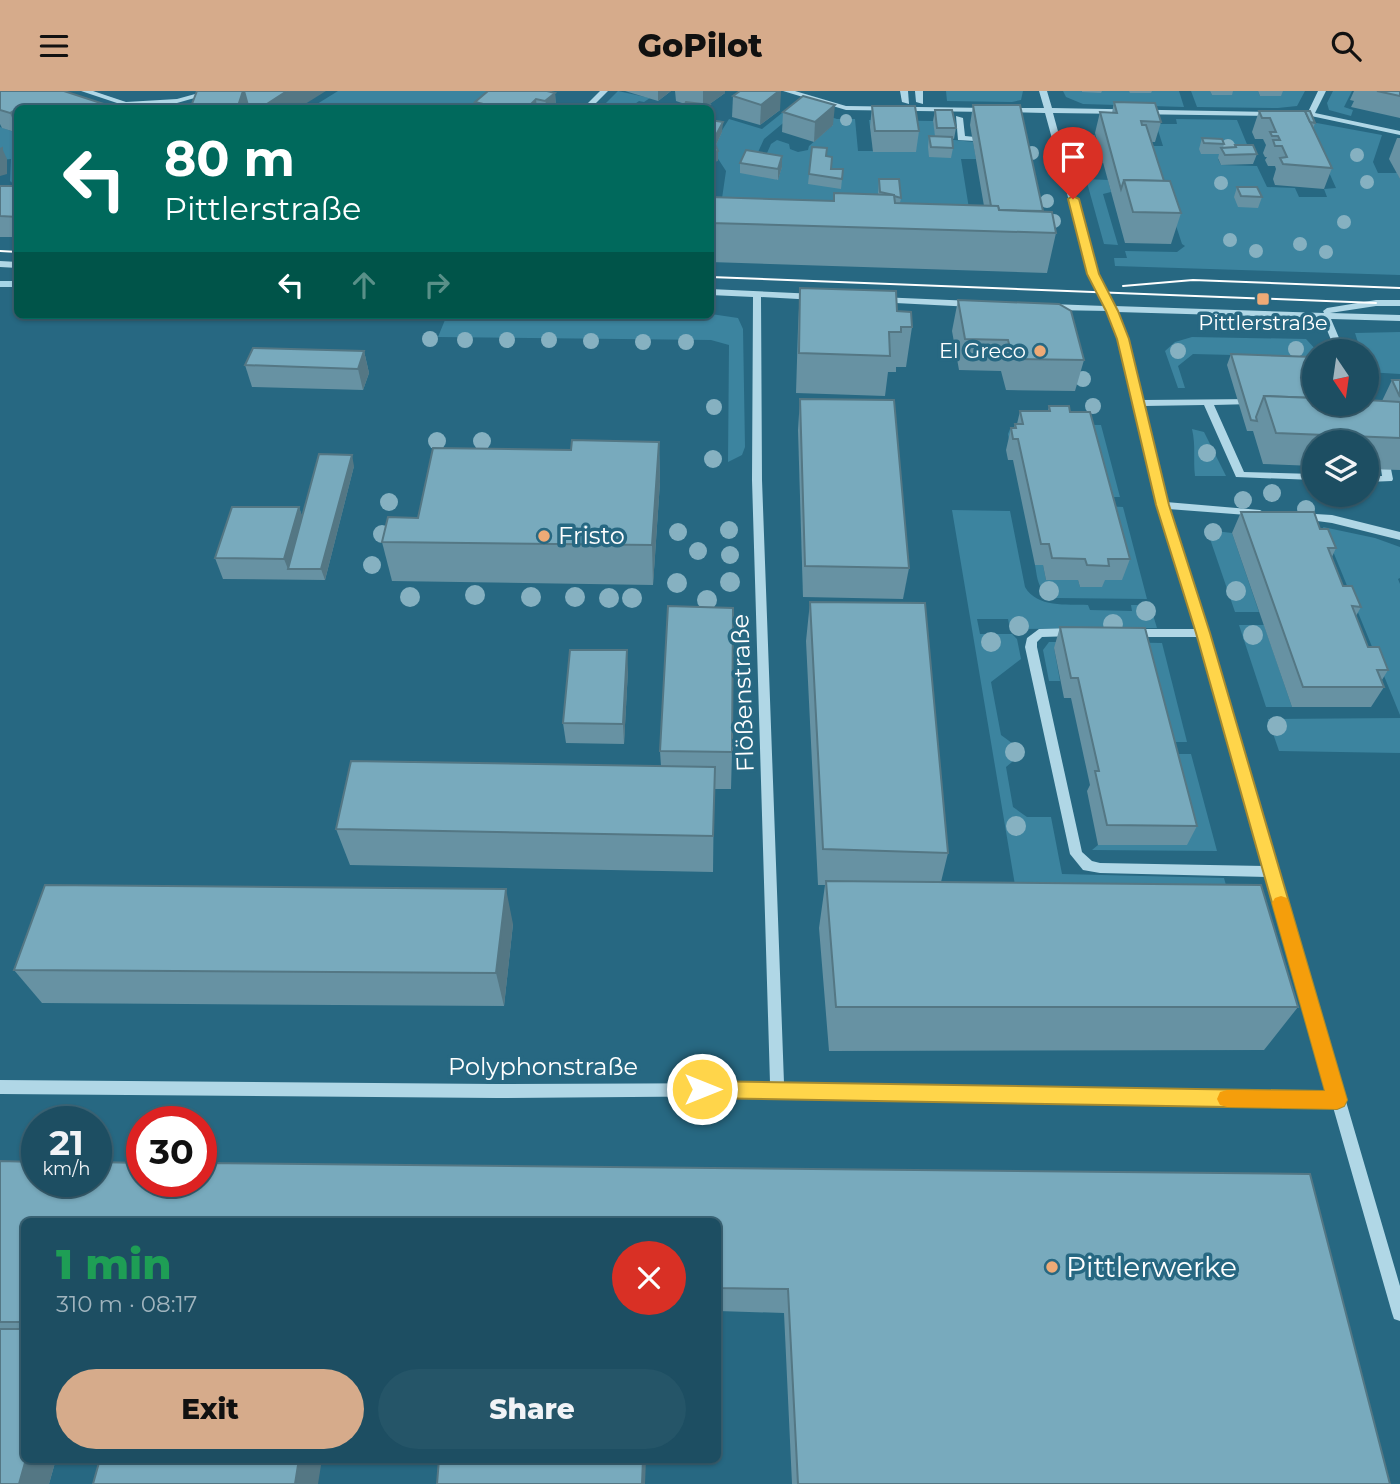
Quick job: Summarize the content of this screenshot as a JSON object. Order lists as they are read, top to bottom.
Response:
{
  "streets": {
    "street": ["Flößenstraße", "Polyphonstraße"]
  },
  "crossings": [
    ["Flößenstraße", "Polyphonstraße"]
  ],
  "places": {
    "transit": ["Pittlerstraße"],
    "other": ["El Greco", "Fristo", "Pittlerwerke"]
  },
  "north": "bottom",
  "page": {
    "header": "GoPilot",
    "turn": ["80 m", "Pittlerstraße"],
    "speed": "21 km/h",
    "limit": "30",
    "heading": ["1 min", "310 m · 08:17"],
    "buttons": ["Exit", "Share"]
  }
}
